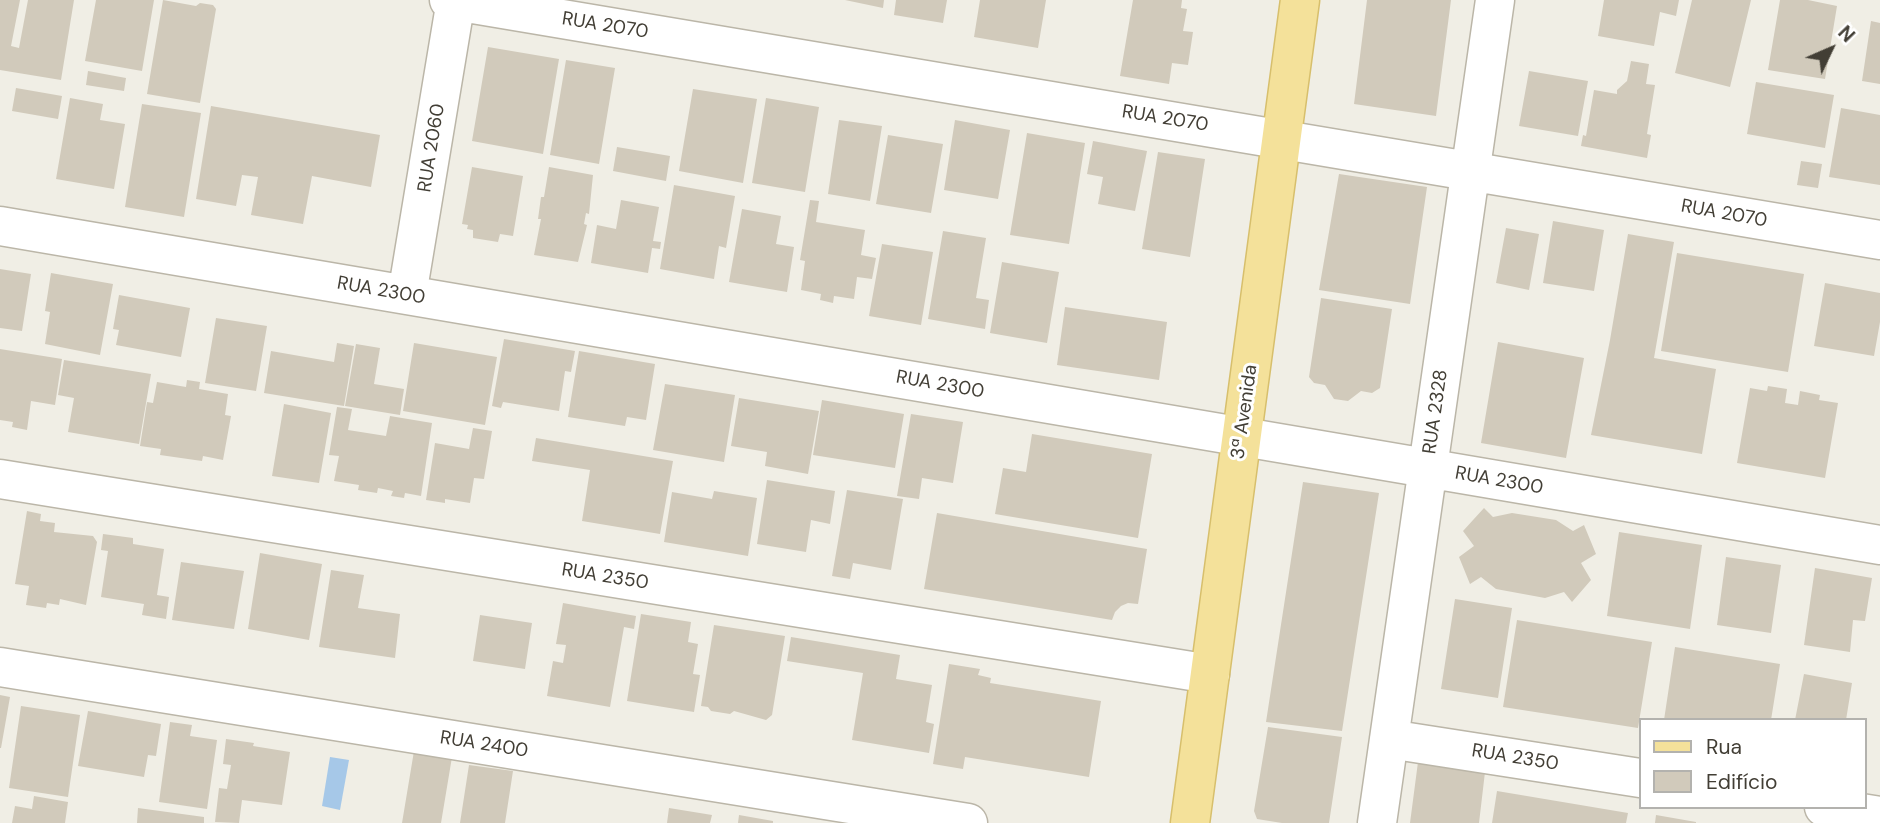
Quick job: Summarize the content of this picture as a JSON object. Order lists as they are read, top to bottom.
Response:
{
  "streets": {
    "main road": ["3ª Avenida"],
    "street": [
      "RUA 2070",
      "RUA 2060",
      "RUA 2300",
      "RUA 2328",
      "RUA 2350",
      "RUA 2400"
    ]
  },
  "crossings": [
    ["RUA 2070", "RUA 2060"],
    ["RUA 2070", "3ª Avenida"],
    ["RUA 2070", "RUA 2328"],
    ["RUA 2060", "RUA 2300"],
    ["RUA 2300", "3ª Avenida"],
    ["RUA 2300", "RUA 2328"],
    ["3ª Avenida", "RUA 2350"],
    ["RUA 2328", "RUA 2350"]
  ],
  "legend": ["Rua", "Edifício"],
  "north": "top right"
}
